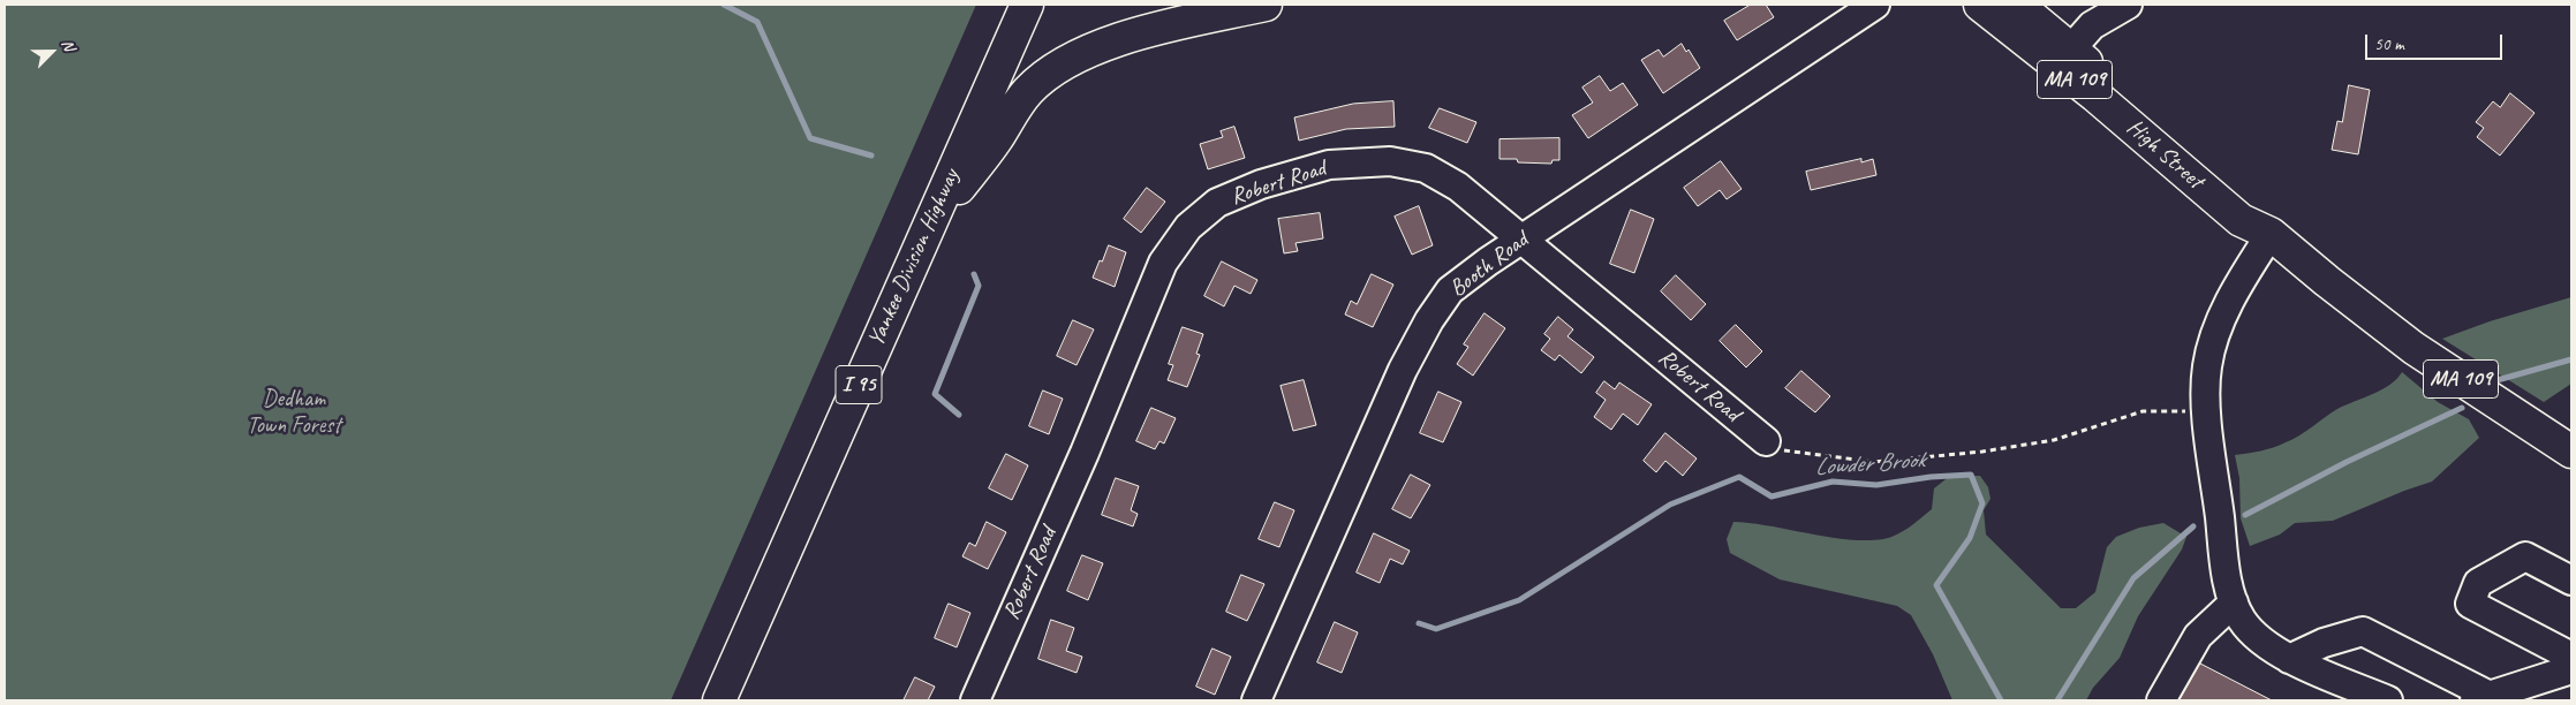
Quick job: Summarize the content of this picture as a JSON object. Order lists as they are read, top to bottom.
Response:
{
  "streets": {
    "main road": [
      "MA 109",
      "High Street",
      "Yankee Division Highway",
      "I 95"
    ],
    "street": ["Robert Road", "Booth Road"]
  },
  "crossings": [
    ["Robert Road", "Booth Road"]
  ],
  "water": ["Lowder Brook"],
  "parks": ["Dedham Town Forest"],
  "scale_bar": "50 m",
  "north": "top right"
}
